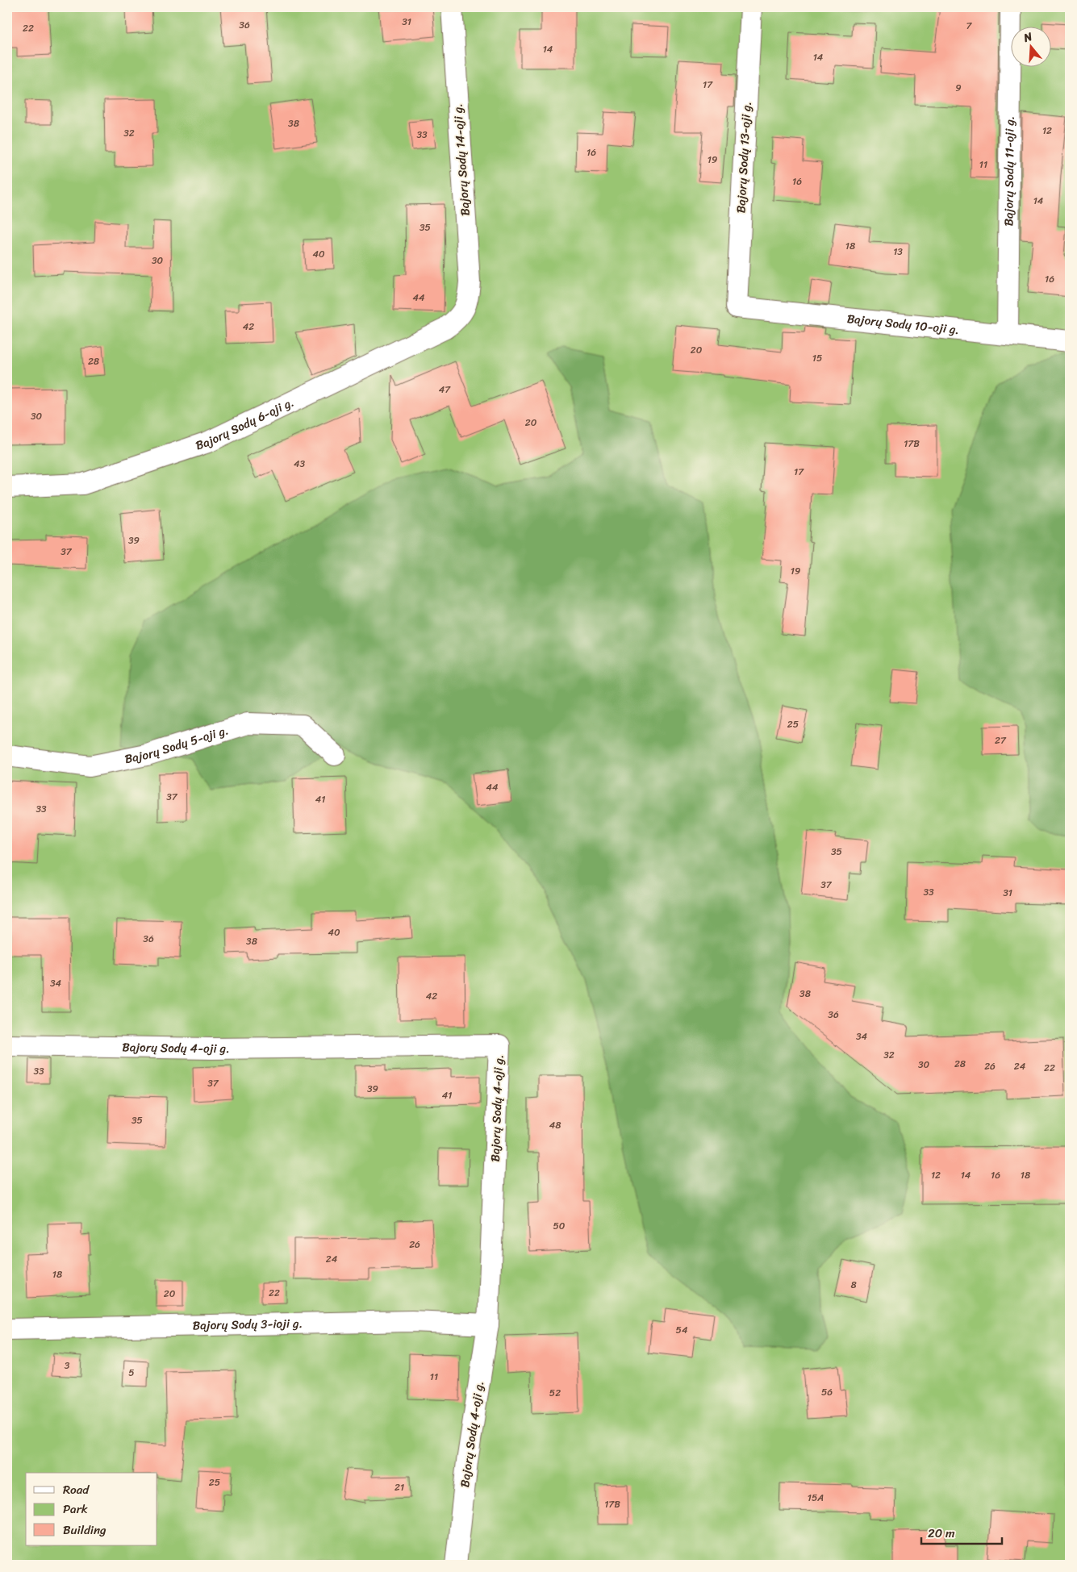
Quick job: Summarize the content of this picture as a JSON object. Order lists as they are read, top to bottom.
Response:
{
  "streets": {
    "street": [
      "Bajorų Sodų 13-oji g.",
      "Bajorų Sodų 14-oji g.",
      "Bajorų Sodų 11-oji g.",
      "Bajorų Sodų 10-oji g.",
      "Bajorų Sodų 6-oji g.",
      "Bajorų Sodų 5-oji g.",
      "Bajorų Sodų 4-oji g.",
      "Bajorų Sodų 3-ioji g."
    ]
  },
  "crossings": [
    ["Bajorų Sodų 13-oji g.", "Bajorų Sodų 10-oji g."],
    ["Bajorų Sodų 14-oji g.", "Bajorų Sodų 6-oji g."],
    ["Bajorų Sodų 11-oji g.", "Bajorų Sodų 10-oji g."],
    ["Bajorų Sodų 4-oji g.", "Bajorų Sodų 3-ioji g."]
  ],
  "house_numbers": [
    "31",
    "36",
    "7",
    "22",
    "14",
    "14",
    "17",
    "9",
    "38",
    "12",
    "32",
    "33",
    "16",
    "19",
    "11",
    "16",
    "14",
    "35",
    "18",
    "13",
    "40",
    "30",
    "16",
    "44",
    "42",
    "20",
    "15",
    "28",
    "47",
    "30",
    "20",
    "17B",
    "43",
    "17",
    "39",
    "37",
    "19",
    "25",
    "27",
    "44",
    "37",
    "41",
    "33",
    "35",
    "37",
    "33",
    "31",
    "40",
    "36",
    "38",
    "34",
    "38",
    "42",
    "36",
    "34",
    "32",
    "28",
    "30",
    "26",
    "24",
    "22",
    "33",
    "37",
    "39",
    "41",
    "35",
    "48",
    "12",
    "14",
    "16",
    "18",
    "50",
    "26",
    "24",
    "18",
    "8",
    "22",
    "20",
    "54",
    "3",
    "5",
    "11",
    "56",
    "52",
    "25",
    "21",
    "15A",
    "17B"
  ],
  "legend": ["Road", "Park", "Building"],
  "scale_bar": "20 m",
  "north": "top"
}
